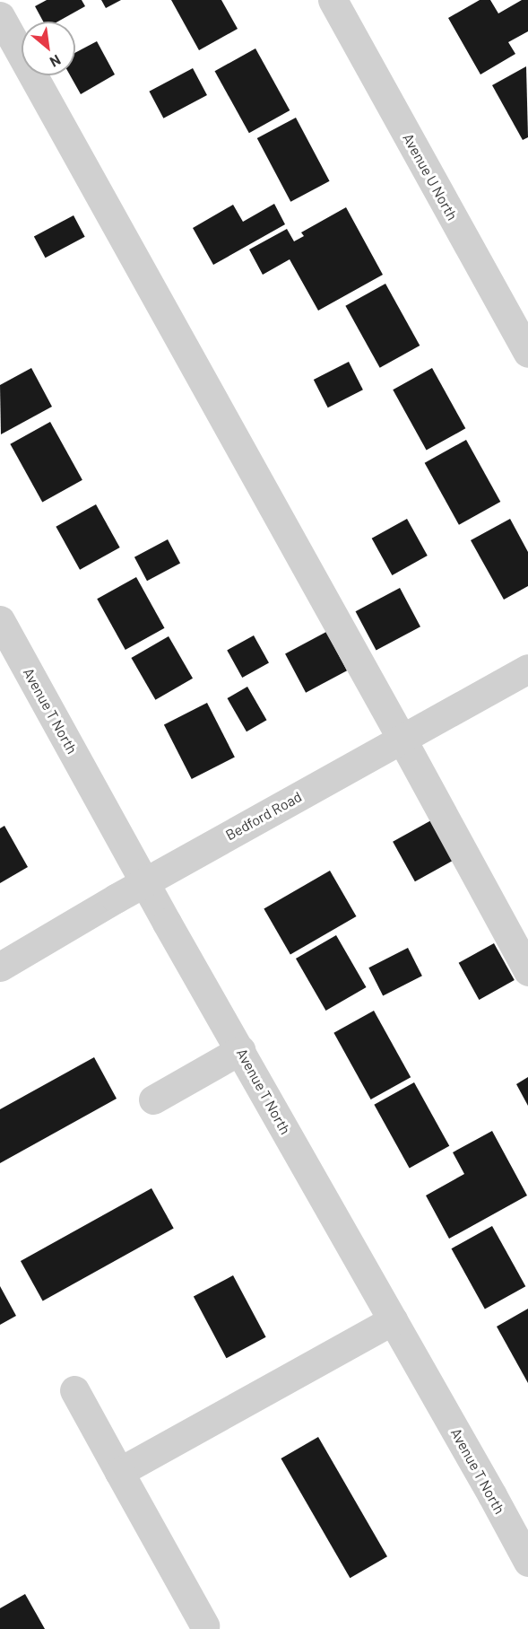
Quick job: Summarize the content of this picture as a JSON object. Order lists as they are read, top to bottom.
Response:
{
  "streets": {
    "street": ["Avenue U North", "Avenue T North", "Bedford Road"]
  },
  "crossings": [
    ["Avenue T North", "Bedford Road"]
  ],
  "north": "bottom right"
}
